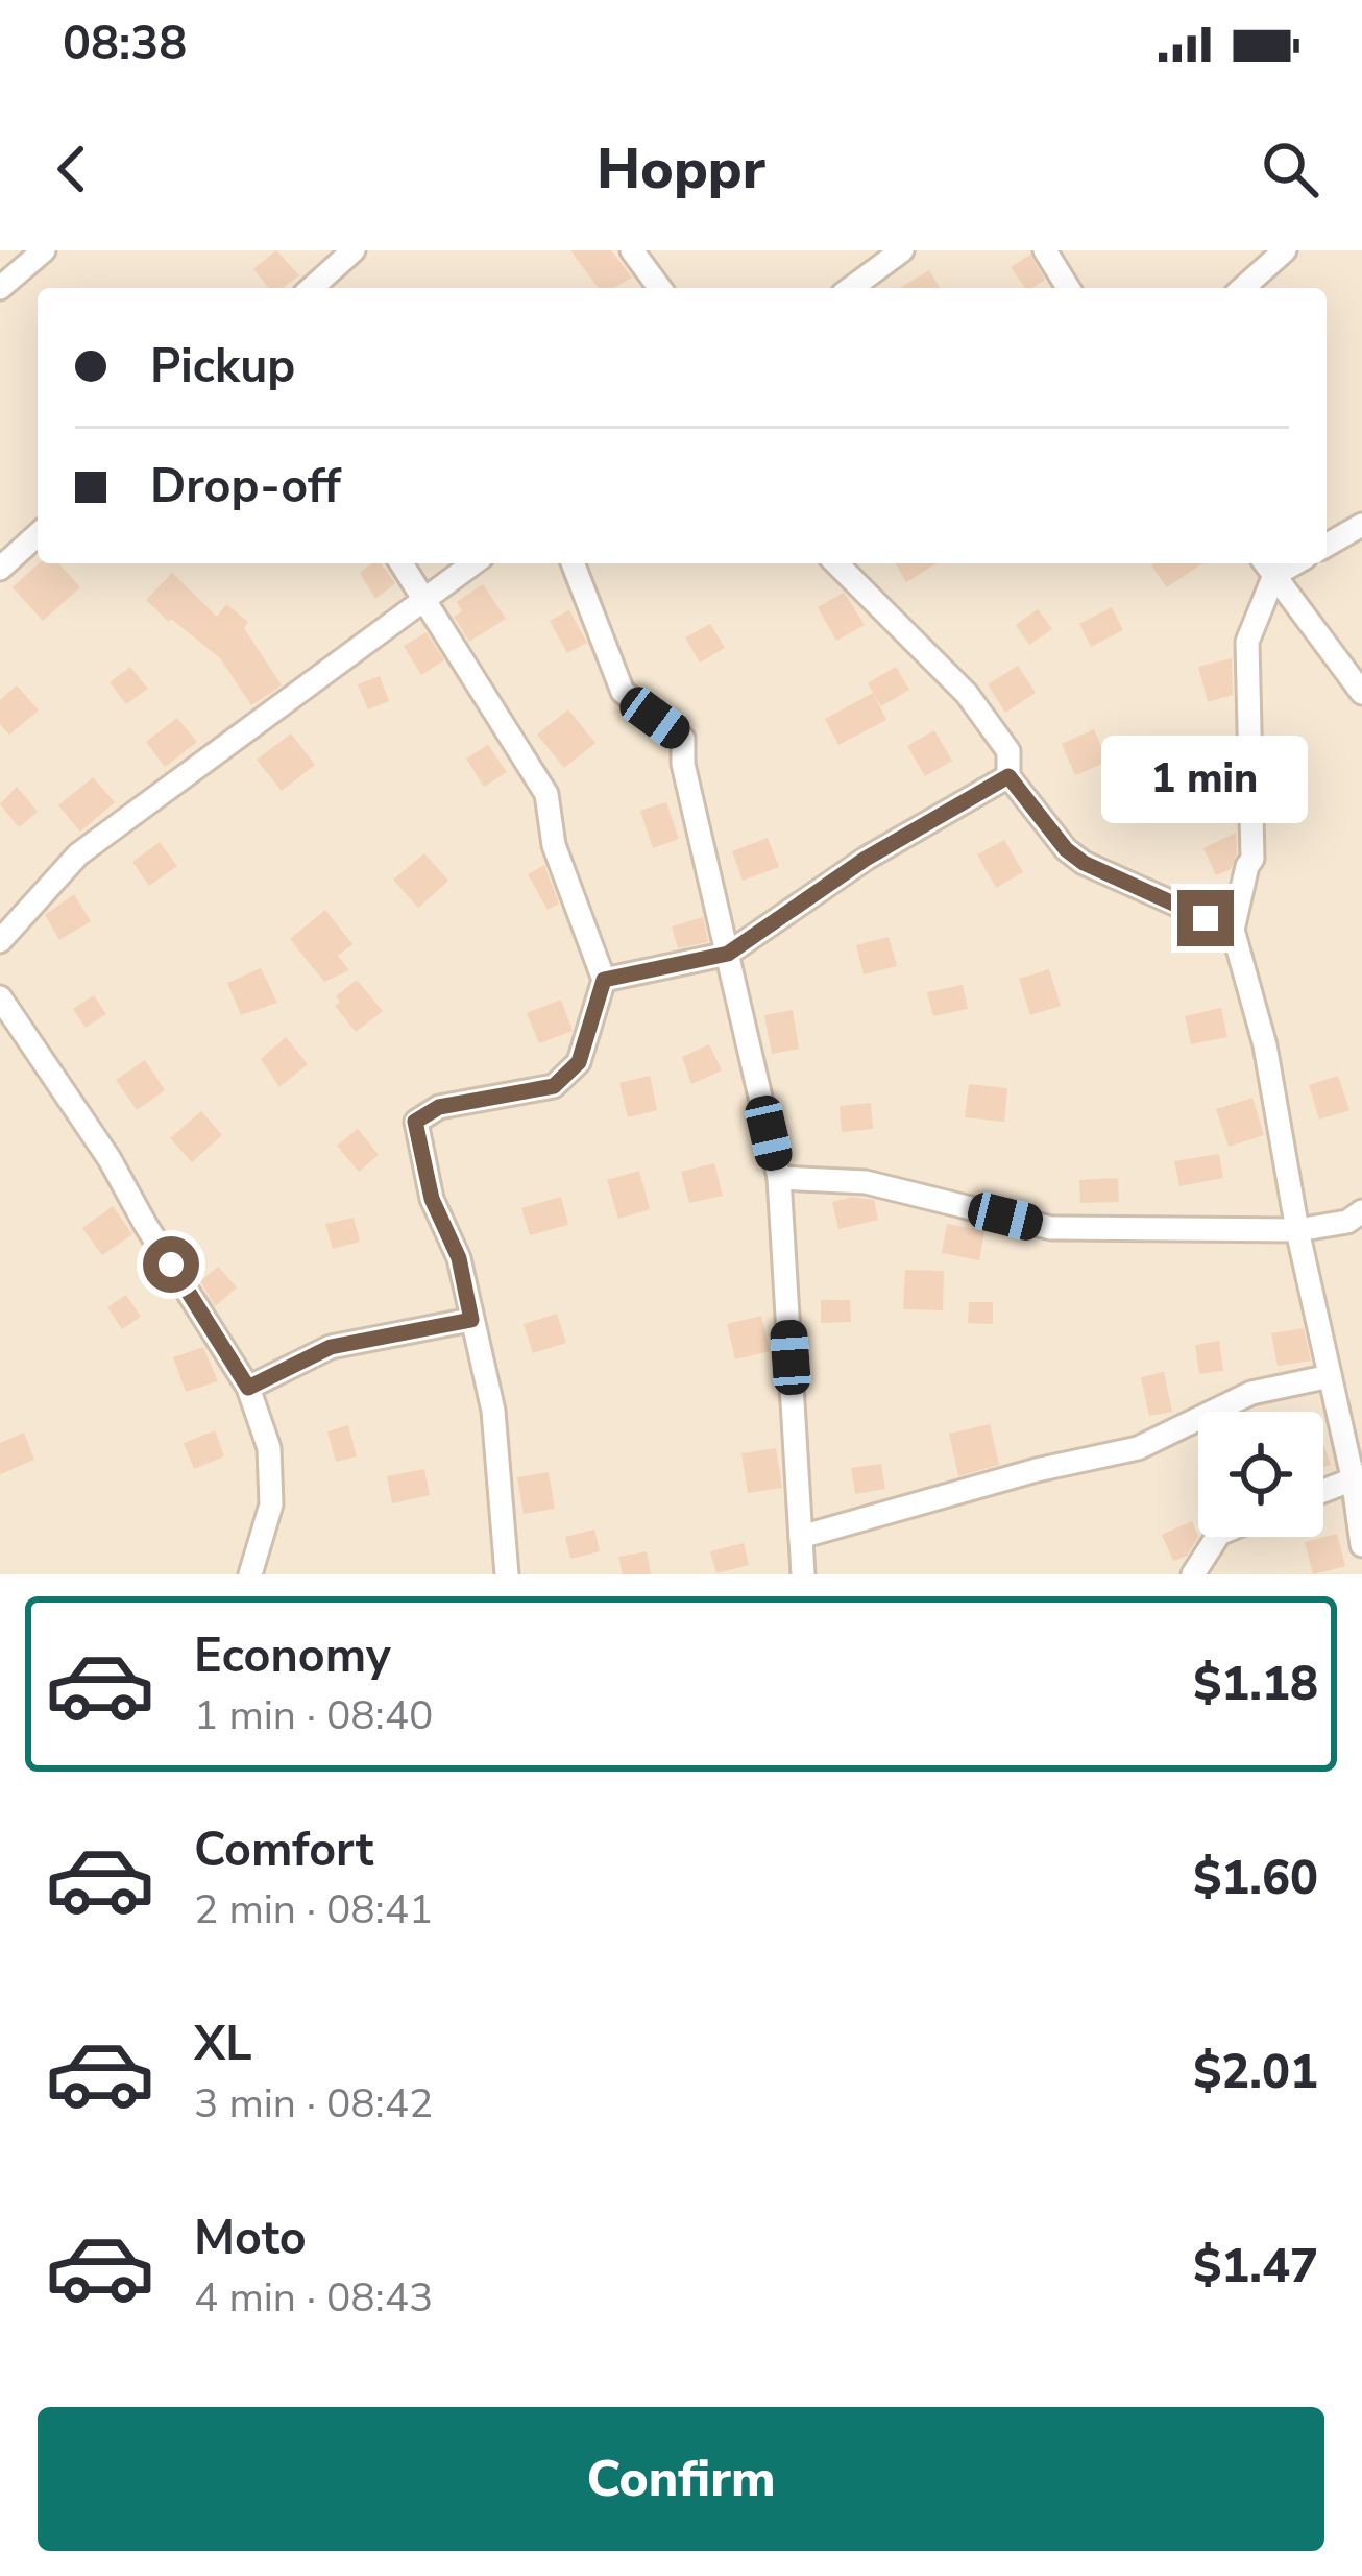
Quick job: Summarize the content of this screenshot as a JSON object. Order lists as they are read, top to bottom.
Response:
{
  "page": {
    "status": "08:38",
    "header": "Hoppr",
    "banner": ["Pickup", "Drop-off"],
    "bubble": "1 min",
    "list": [
      {
        "name": "Economy",
        "note": "1 min · 08:40",
        "value": "$1.18"
      },
      {
        "name": "Comfort",
        "note": "2 min · 08:41",
        "value": "$1.60"
      },
      {
        "name": "XL",
        "note": "3 min · 08:42",
        "value": "$2.01"
      },
      {
        "name": "Moto",
        "note": "4 min · 08:43",
        "value": "$1.47"
      }
    ],
    "buttons": "Confirm"
  }
}
